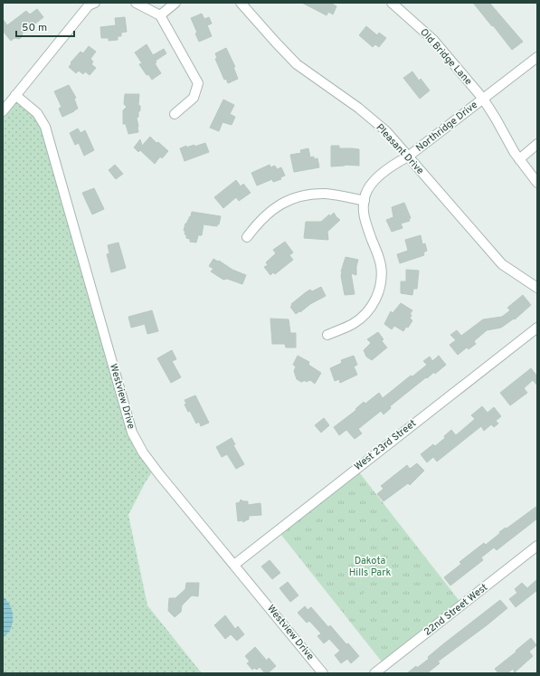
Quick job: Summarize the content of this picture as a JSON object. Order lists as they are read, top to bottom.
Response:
{
  "streets": {
    "street": [
      "Old Bridge Lane",
      "Northridge Drive",
      "Pleasant Drive",
      "Westview Drive",
      "West 23rd Street",
      "22nd Street West"
    ]
  },
  "crossings": [
    ["Old Bridge Lane", "Northridge Drive"],
    ["Northridge Drive", "Pleasant Drive"],
    ["Westview Drive", "West 23rd Street"]
  ],
  "parks": ["Dakota Hills Park"],
  "scale_bar": "50 m"
}
